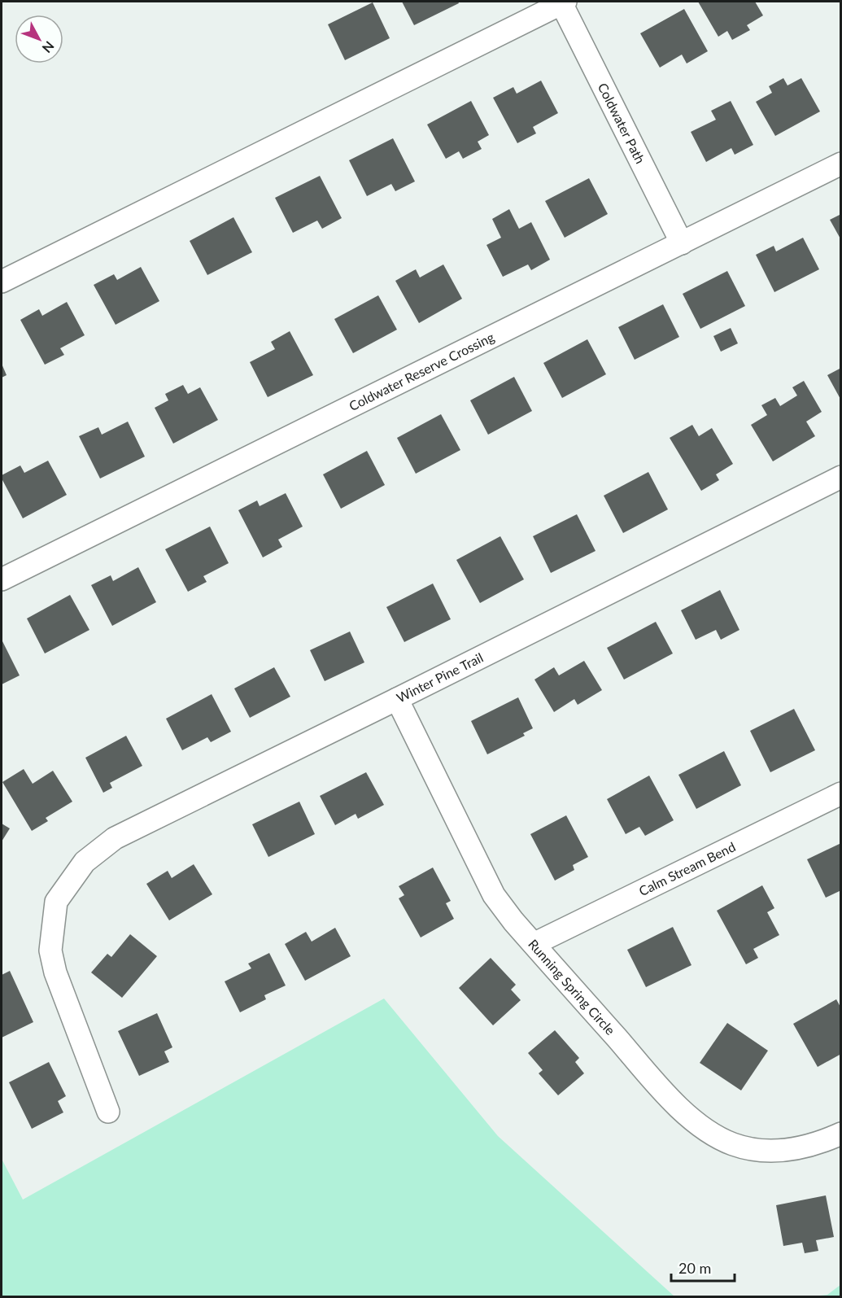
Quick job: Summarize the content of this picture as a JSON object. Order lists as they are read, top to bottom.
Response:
{
  "streets": {
    "street": [
      "Coldwater Path",
      "Coldwater Reserve Crossing",
      "Winter Pine Trail",
      "Calm Stream Bend",
      "Running Spring Circle"
    ]
  },
  "crossings": [
    ["Coldwater Path", "Coldwater Reserve Crossing"],
    ["Winter Pine Trail", "Running Spring Circle"],
    ["Calm Stream Bend", "Running Spring Circle"]
  ],
  "scale_bar": "20 m",
  "north": "bottom right"
}
